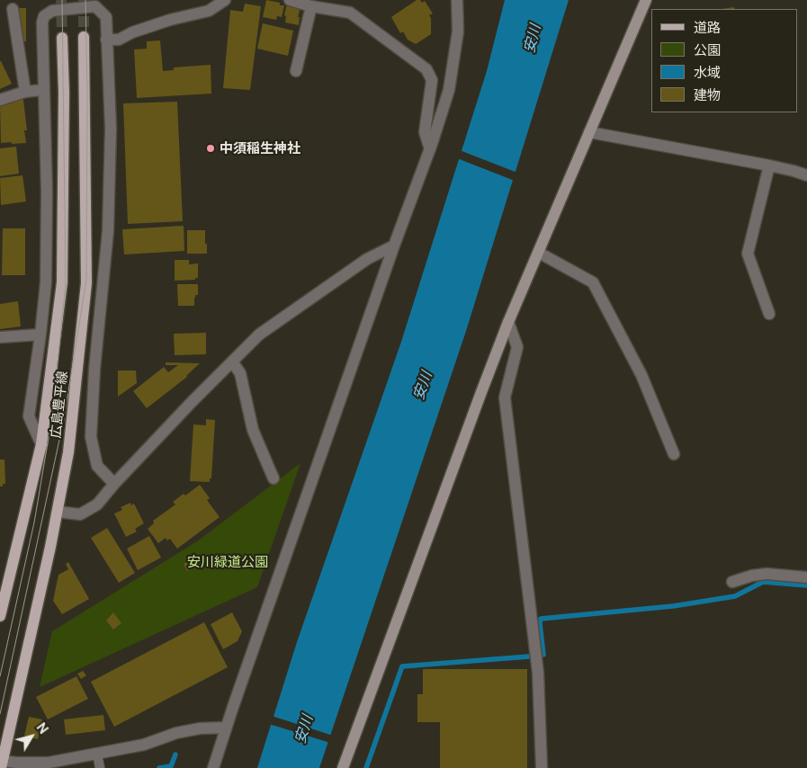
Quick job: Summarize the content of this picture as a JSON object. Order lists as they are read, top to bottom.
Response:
{
  "streets": {
    "main road": ["広島豊平線"]
  },
  "water": ["安川"],
  "parks": ["安川緑道公園"],
  "places": ["中須稲生神社"],
  "legend": [
    "道路",
    "公園",
    "水域",
    "建物"
  ],
  "north": "top right"
}
